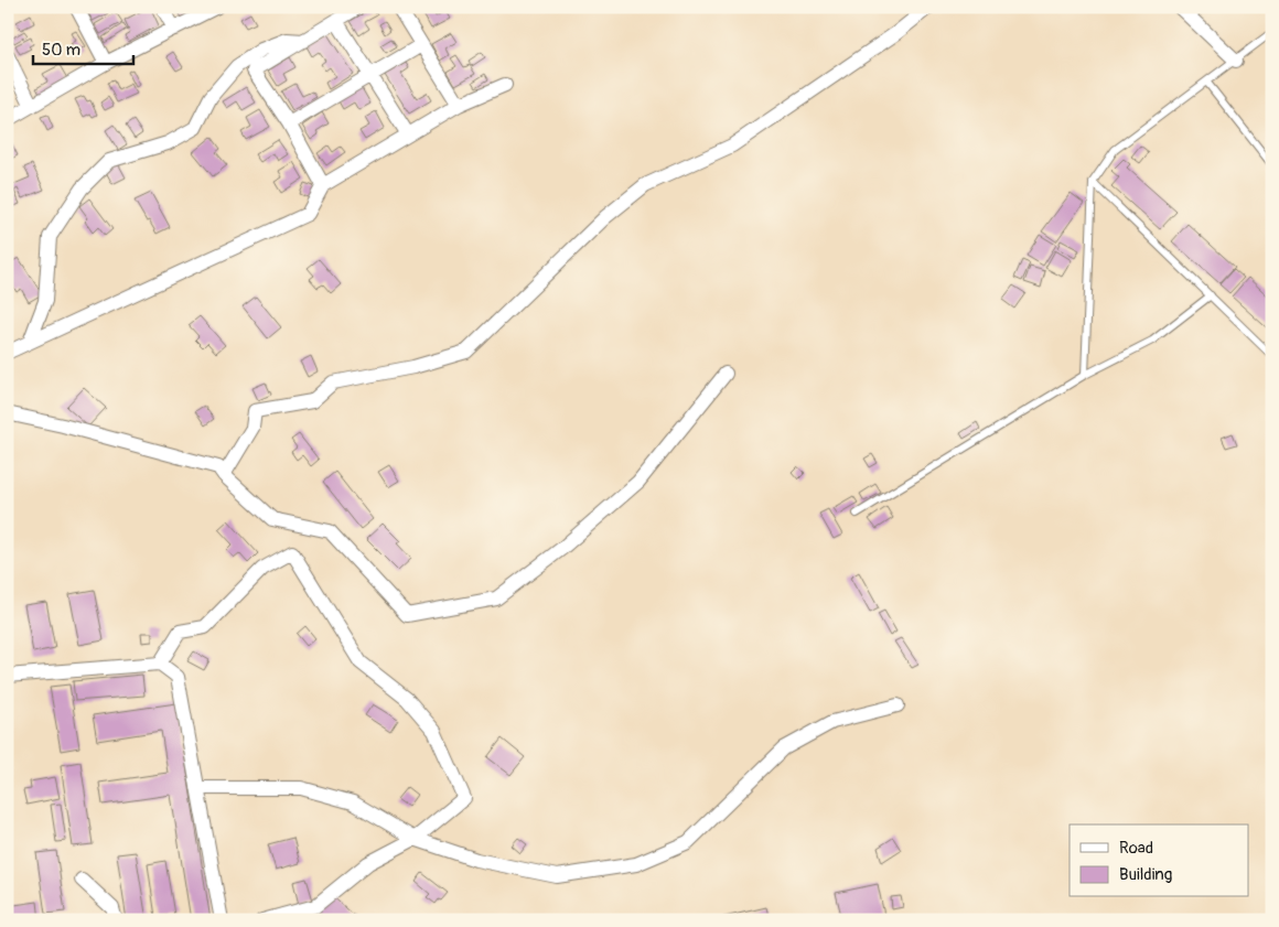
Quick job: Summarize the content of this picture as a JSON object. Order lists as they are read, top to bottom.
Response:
{
  "legend": ["Road", "Building"],
  "scale_bar": "50 m"
}
